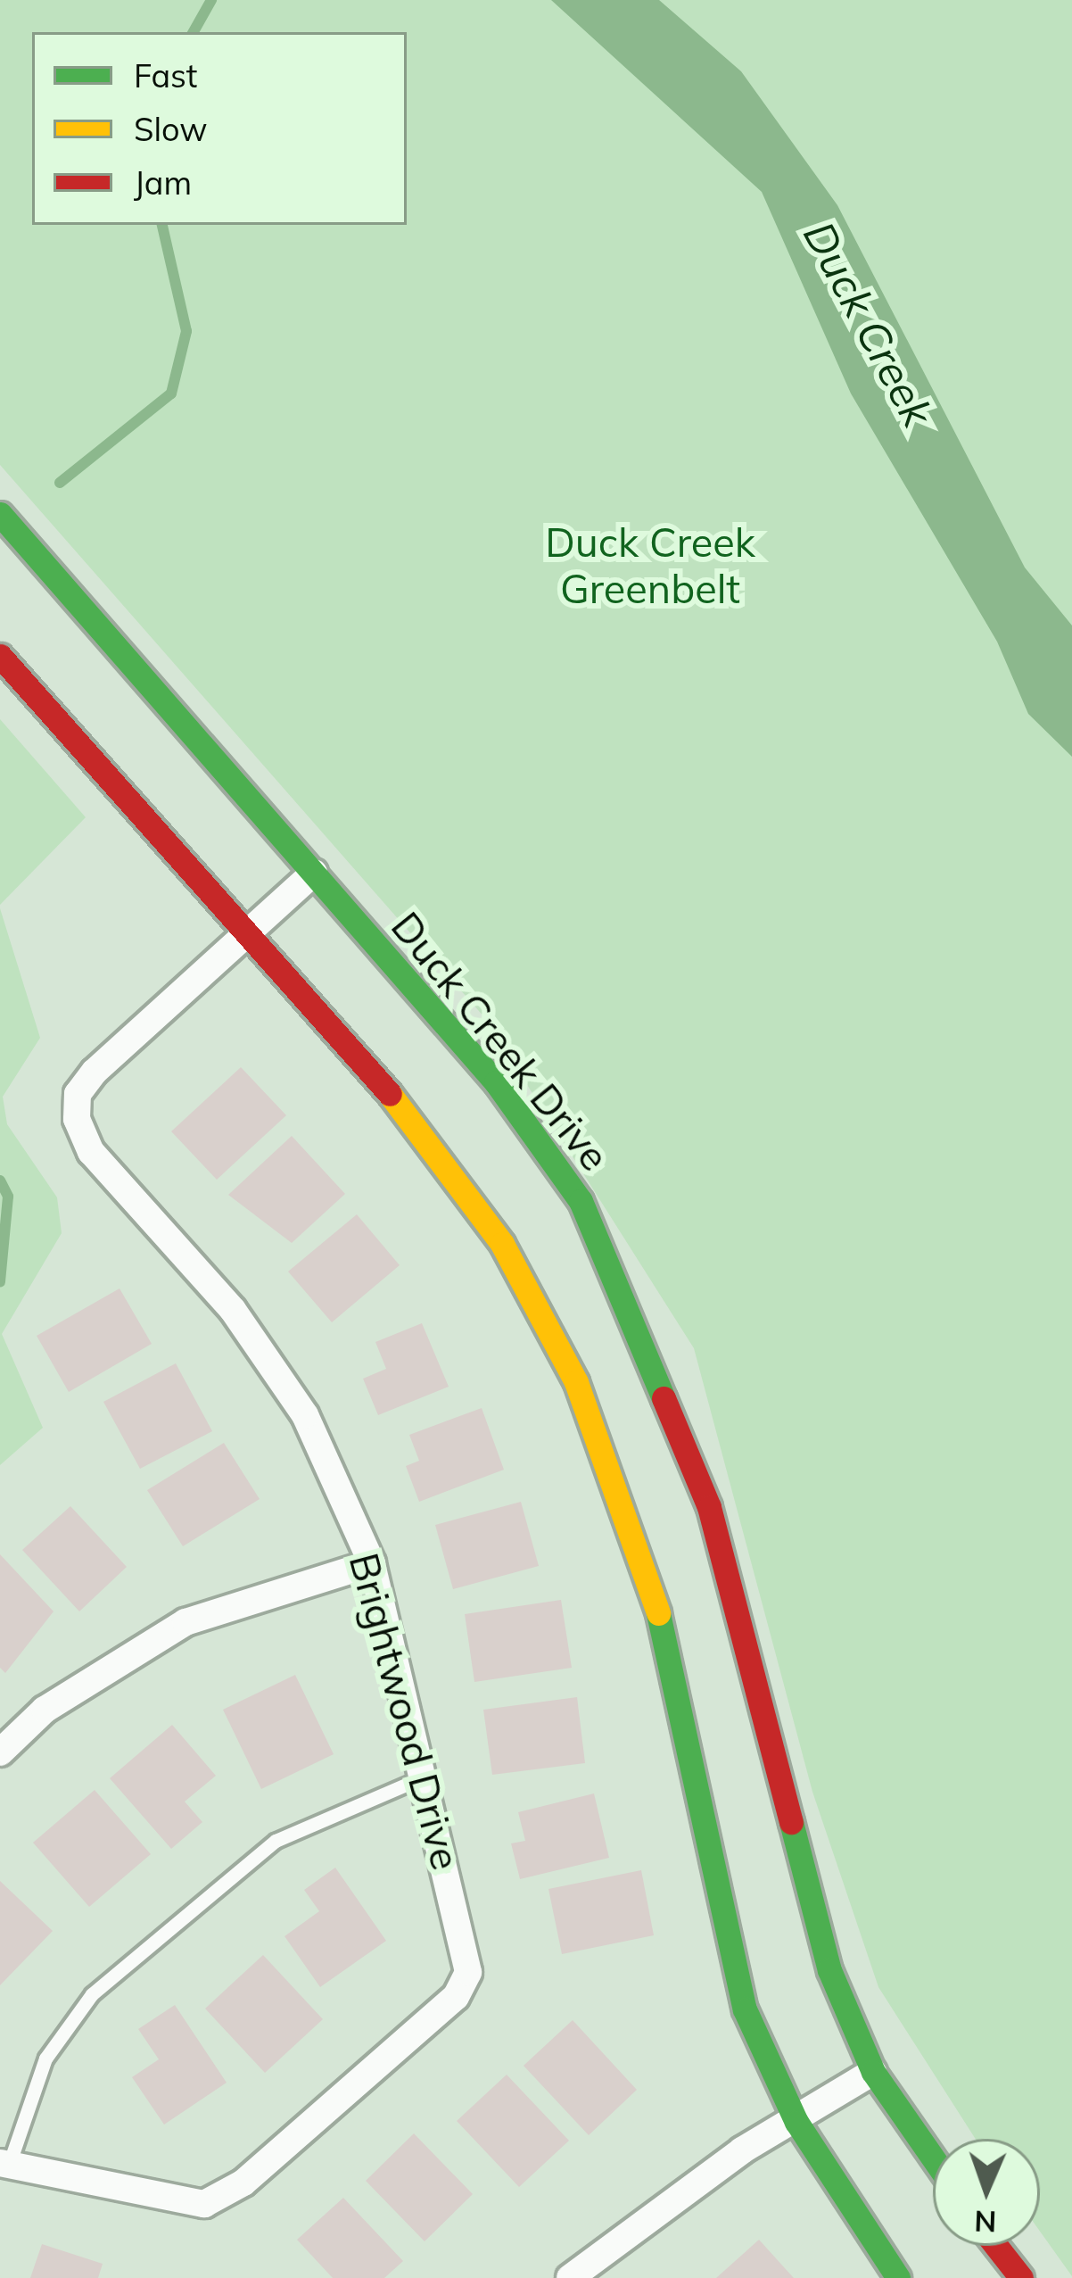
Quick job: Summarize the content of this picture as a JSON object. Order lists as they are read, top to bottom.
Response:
{
  "streets": {
    "main road": ["Duck Creek Drive"],
    "street": ["Brightwood Drive"]
  },
  "crossings": [
    ["Duck Creek Drive", "Brightwood Drive"]
  ],
  "water": ["Duck Creek"],
  "parks": ["Duck Creek Greenbelt"],
  "legend": ["Fast", "Slow", "Jam"],
  "north": "bottom"
}
